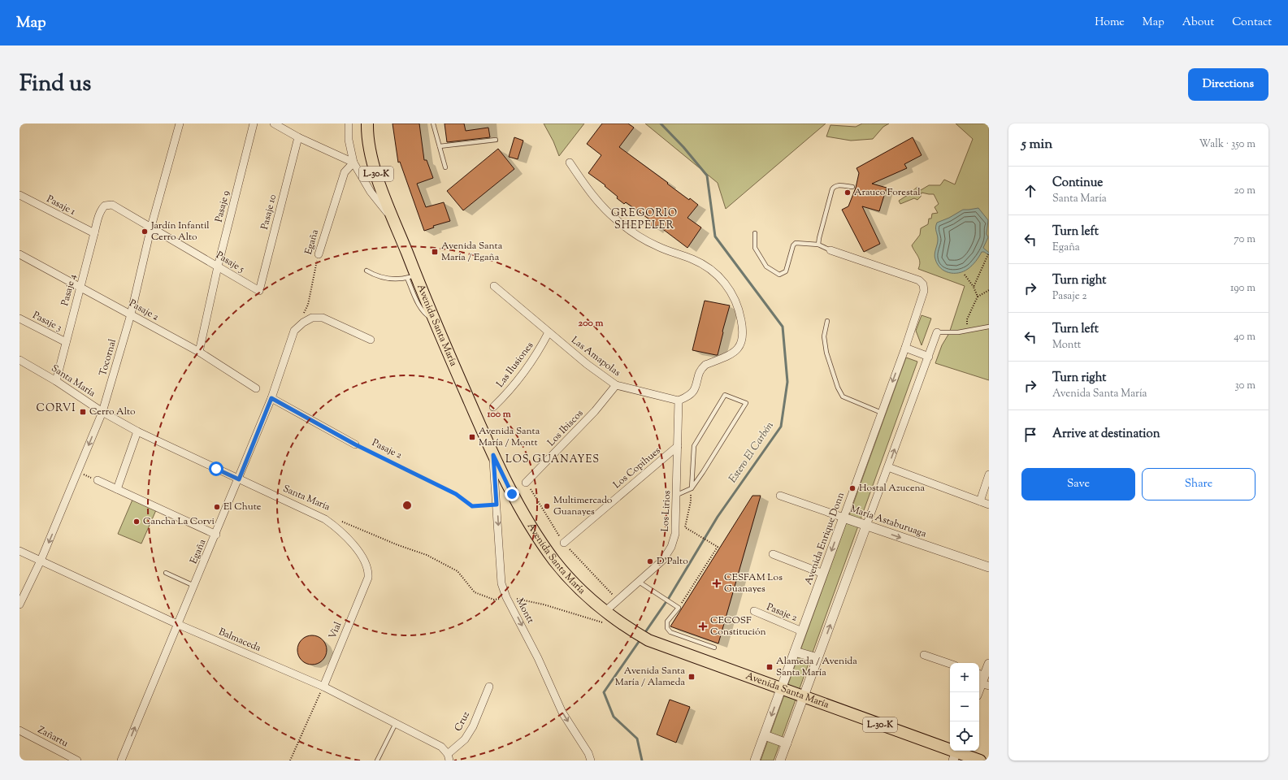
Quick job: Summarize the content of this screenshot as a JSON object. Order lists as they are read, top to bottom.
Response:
{
  "streets": {
    "main road": ["L-30-K", "Avenida Santa María"],
    "street": [
      "Pasaje 1",
      "Pasaje 9",
      "Pasaje 10",
      "Egaña",
      "Pasaje 5",
      "Pasaje 4",
      "Pasaje 2",
      "Pasaje 3",
      "Las Amapolas",
      "Tocornal",
      "Las Ilusiones",
      "Santa María",
      "Los Ibiscos",
      "Los Copihues",
      "Los Lirios",
      "María Astaburuaga",
      "Avenida Enrique Donn",
      "Montt",
      "Vial",
      "Balmaceda",
      "Cruz",
      "Zañartu"
    ]
  },
  "crossings": [
    ["Pasaje 1", "Pasaje 4"],
    ["Pasaje 9", "Pasaje 5"],
    ["Pasaje 9", "Pasaje 2"],
    ["Pasaje 10", "Pasaje 5"],
    ["Egaña", "Santa María"],
    ["Egaña", "Balmaceda"],
    ["Pasaje 5", "Pasaje 4"],
    ["Pasaje 5", "Tocornal"],
    ["Pasaje 4", "Pasaje 2"],
    ["Pasaje 4", "Pasaje 3"],
    ["Pasaje 4", "Santa María"],
    ["Pasaje 2", "Tocornal"],
    ["Pasaje 2", "Avenida Enrique Donn"],
    ["Pasaje 2", "Montt"],
    ["Avenida Santa María", "Los Lirios"],
    ["Avenida Santa María", "Avenida Enrique Donn"],
    ["Avenida Santa María", "Montt"],
    ["Las Amapolas", "Las Ilusiones"],
    ["Las Amapolas", "Los Ibiscos"],
    ["Las Amapolas", "Los Lirios"],
    ["Tocornal", "Santa María"],
    ["Tocornal", "Balmaceda"],
    ["Santa María", "Vial"],
    ["Los Copihues", "Los Lirios"],
    ["María Astaburuaga", "Avenida Enrique Donn"],
    ["Vial", "Balmaceda"],
    ["Balmaceda", "Cruz"]
  ],
  "one_way": ["Montt"],
  "districts": ["GREGORIO SHEPELER", "CORVI", "LOS GUANAYES"],
  "water": ["Estero El Carbón"],
  "places": {
    "other": [
      "Arauco Forestal",
      "Jardín Infantil Cerro Alto",
      "Hostal Azucena",
      "Multimercado Guanayes",
      "El Chute",
      "Cancha La Corvi",
      "D'Palto"
    ],
    "transit": [
      "Avenida Santa María / Egaña",
      "Cerro Alto",
      "Avenida Santa María / Montt",
      "Alameda / Avenida Santa María",
      "Avenida Santa María / Alameda"
    ],
    "health": ["CESFAM Los Guanayes", "CECOSF Constitución"]
  },
  "page": {
    "header": "Map",
    "nav": [
      "Home",
      "Map",
      "About",
      "Contact"
    ],
    "title": "Find us",
    "buttons": [
      "Directions",
      ["Save", "Share"]
    ],
    "heading": ["5 min", "Walk · 350 m"],
    "list": [
      ["Continue", "Santa María", "20 m"],
      ["Turn left", "Egaña", "70 m"],
      ["Turn right", "Pasaje 2", "190 m"],
      ["Turn left", "Montt", "40 m"],
      ["Turn right", "Avenida Santa María", "30 m"],
      "Arrive at destination"
    ],
    "map_buttons": ["+", "−"]
  },
  "rings": ["200 m", "100 m"]
}
